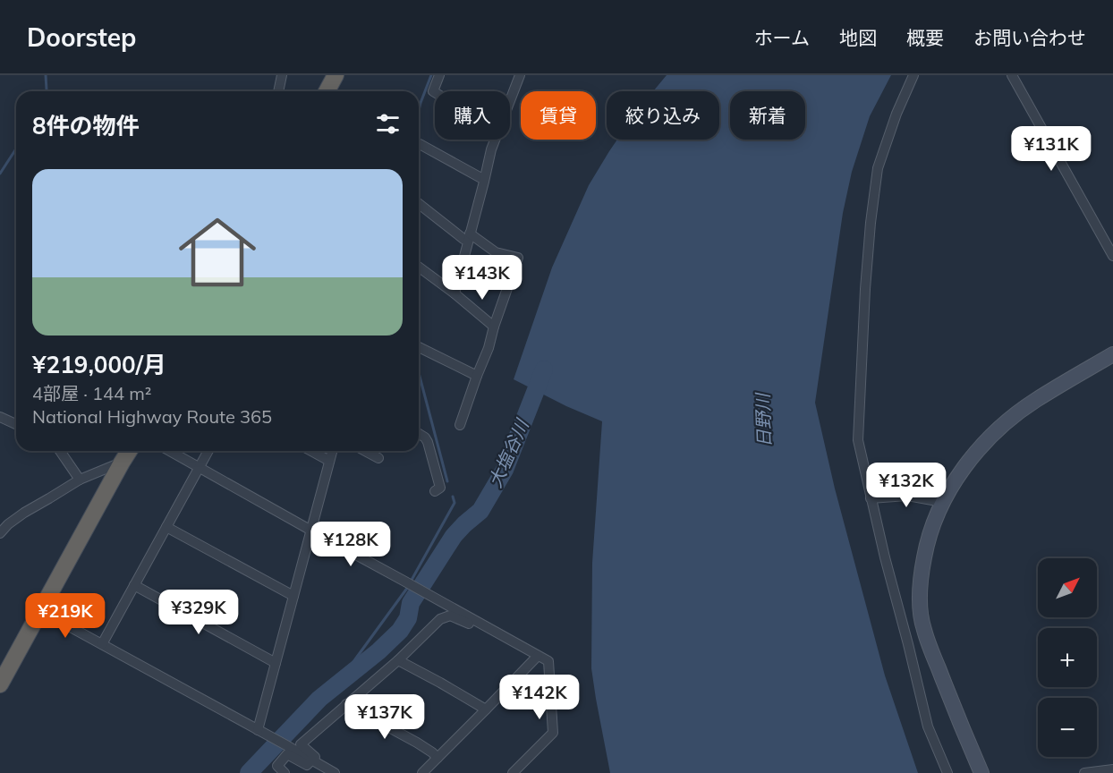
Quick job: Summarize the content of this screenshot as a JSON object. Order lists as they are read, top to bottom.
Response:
{
  "water": ["日野川", "大塩谷川"],
  "north": "top right",
  "page": {
    "header": "Doorstep",
    "nav": [
      "ホーム",
      "地図",
      "概要",
      "お問い合わせ"
    ],
    "chip": [
      "購入",
      "賃貸",
      "絞り込み",
      "新着"
    ],
    "heading": "8件の物件",
    "price": [
      "¥131K",
      "¥143K",
      "¥132K",
      "¥128K",
      "¥329K",
      "¥219K",
      "¥142K",
      "¥137K"
    ],
    "list": [
      {
        "name": "¥219,000/月",
        "note": "4部屋 · 144 m² · National Highway Route 365"
      }
    ],
    "map_buttons": ["+", "−"]
  }
}
